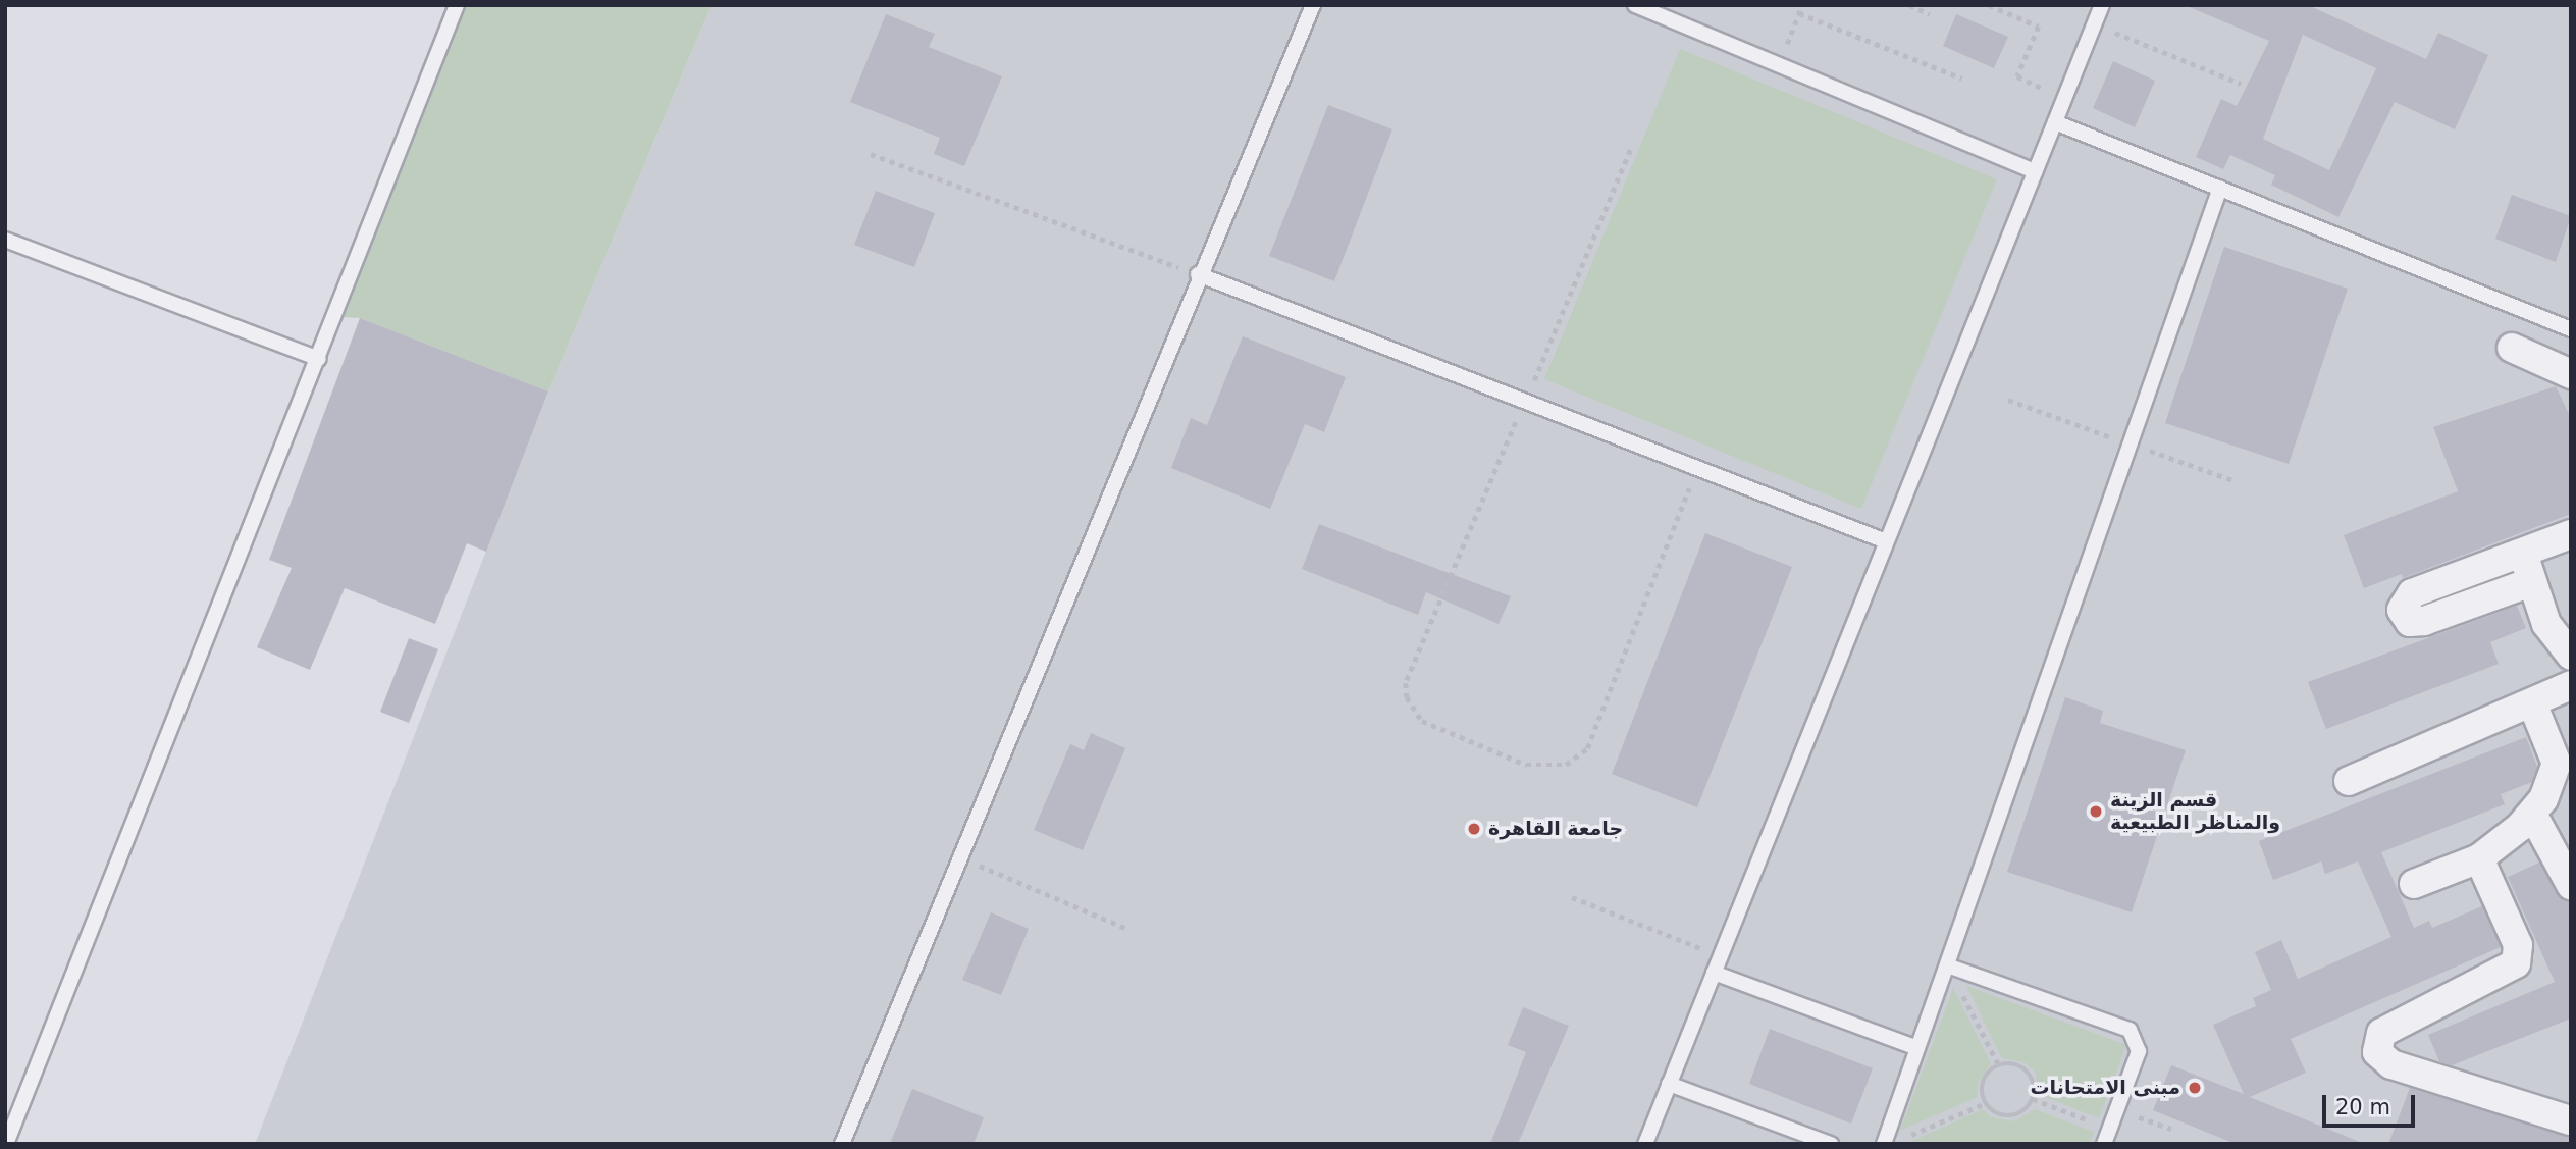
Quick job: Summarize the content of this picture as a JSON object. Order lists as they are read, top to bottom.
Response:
{
  "places": ["قسم الزينة والمناظر الطبيعية", "جامعة القاهرة", "مبنى الامتحانات"],
  "scale_bar": "20 m"
}
